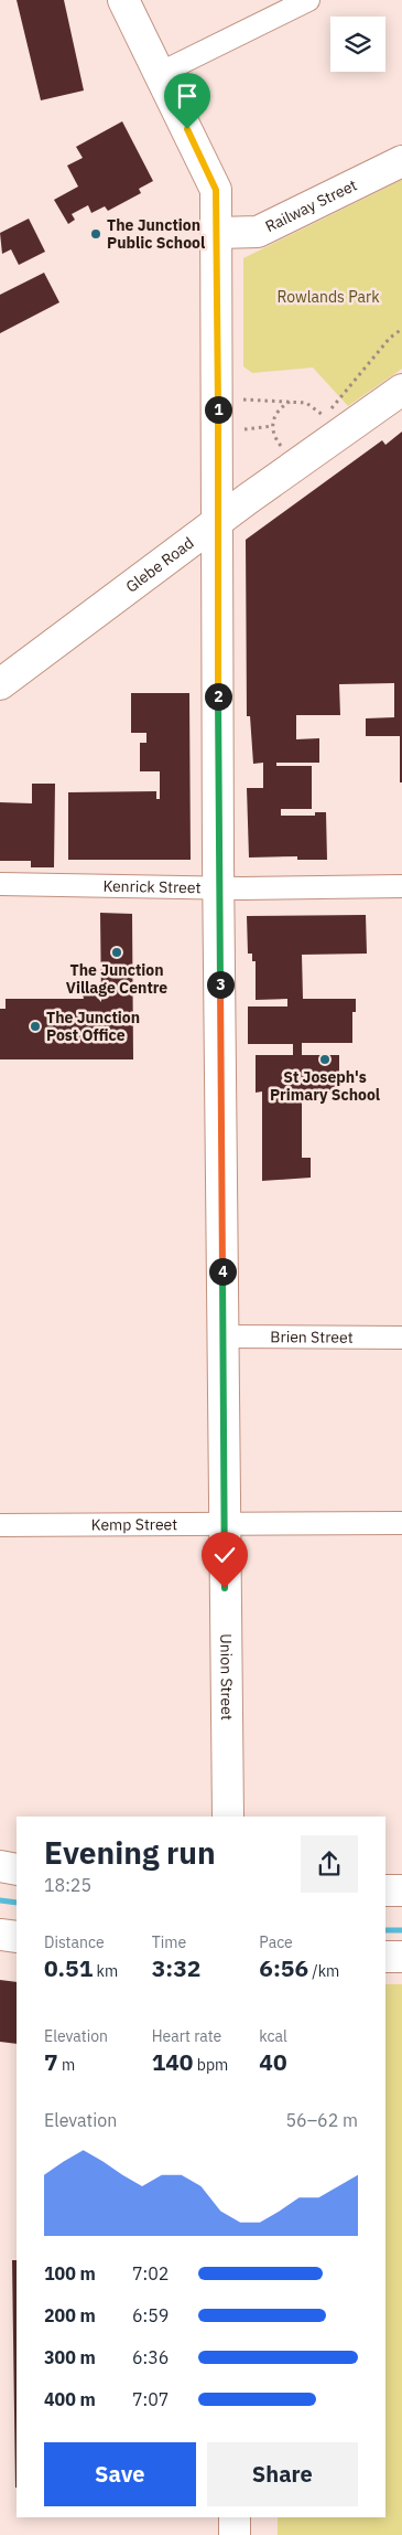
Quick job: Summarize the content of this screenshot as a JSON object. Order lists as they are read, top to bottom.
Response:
{
  "streets": {
    "main road": ["Railway Street", "Glebe Road", "Union Street"],
    "street": ["Kenrick Street", "Brien Street", "Kemp Street"]
  },
  "crossings": [
    ["Railway Street", "Union Street"],
    ["Glebe Road", "Union Street"],
    ["Kenrick Street", "Union Street"],
    ["Brien Street", "Union Street"],
    ["Kemp Street", "Union Street"]
  ],
  "parks": ["Rowlands Park"],
  "places": [
    "The Junction Public School",
    "The Junction Village Centre",
    "The Junction Post Office",
    "St Joseph's Primary School"
  ],
  "page": {
    "pins": [
      "1",
      "2",
      "3",
      "4"
    ],
    "heading": ["Evening run", "18:25"],
    "stats": [
      ["Distance", "0.51 km"],
      ["Time", "3:32"],
      ["Pace", "6:56 /km"],
      ["Elevation", "7 m"],
      ["Heart rate", "140 bpm"],
      ["kcal", "40"]
    ],
    "chart": ["Elevation", "56–62 m"],
    "list": [
      {
        "name": "100 m",
        "note": "7:02"
      },
      {
        "name": "200 m",
        "note": "6:59"
      },
      {
        "name": "300 m",
        "note": "6:36"
      },
      {
        "name": "400 m",
        "note": "7:07"
      }
    ],
    "buttons": ["Save", "Share"]
  }
}
